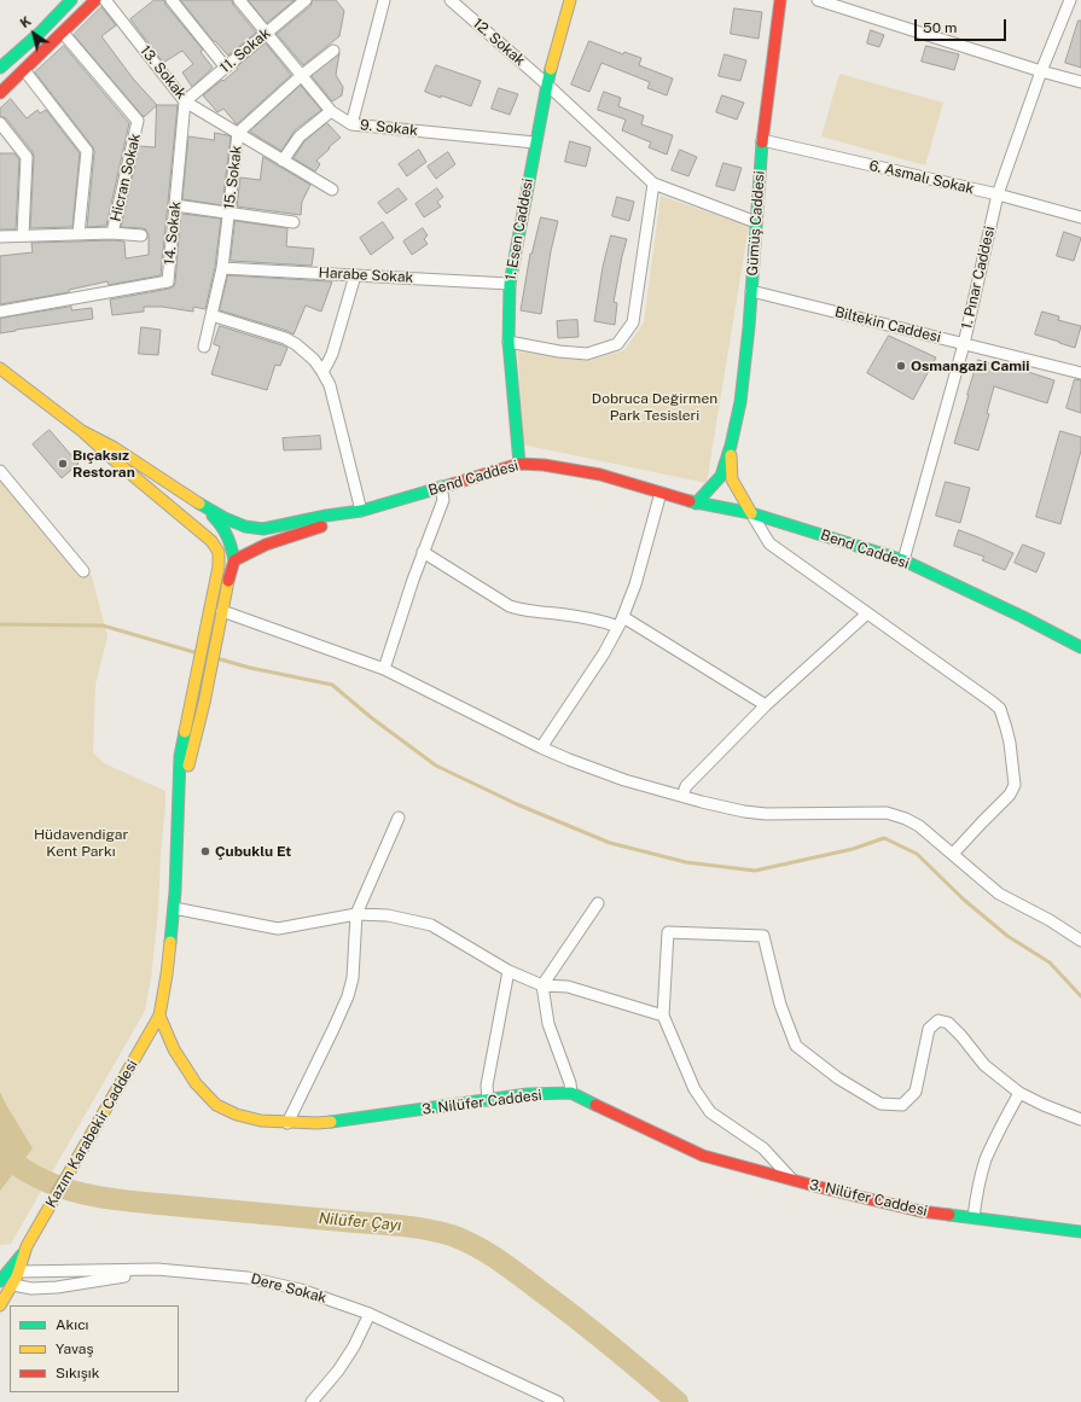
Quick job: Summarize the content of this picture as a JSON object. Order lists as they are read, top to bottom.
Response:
{
  "streets": {
    "main road": [
      "Gümüş Caddesi",
      "1. Esen Caddesi",
      "Bend Caddesi",
      "3. Nilüfer Caddesi",
      "Kazım Karabekir Caddesi"
    ],
    "street": [
      "12. Sokak",
      "11. Sokak",
      "13. Sokak",
      "9. Sokak",
      "Hicran Sokak",
      "15. Sokak",
      "6. Asmalı Sokak",
      "14. Sokak",
      "Harabe Sokak",
      "1. Pınar Caddesi",
      "Biltekin Caddesi",
      "Dere Sokak"
    ]
  },
  "crossings": [
    ["12. Sokak", "1. Esen Caddesi"],
    ["11. Sokak", "13. Sokak"],
    ["11. Sokak", "9. Sokak"],
    ["11. Sokak", "14. Sokak"],
    ["13. Sokak", "15. Sokak"],
    ["13. Sokak", "14. Sokak"],
    ["9. Sokak", "15. Sokak"],
    ["9. Sokak", "1. Esen Caddesi"],
    ["15. Sokak", "Harabe Sokak"],
    ["6. Asmalı Sokak", "Gümüş Caddesi"],
    ["6. Asmalı Sokak", "1. Pınar Caddesi"],
    ["Gümüş Caddesi", "Biltekin Caddesi"],
    ["1. Esen Caddesi", "Harabe Sokak"],
    ["1. Esen Caddesi", "Bend Caddesi"],
    ["1. Pınar Caddesi", "Biltekin Caddesi"],
    ["1. Pınar Caddesi", "Bend Caddesi"],
    ["3. Nilüfer Caddesi", "Kazım Karabekir Caddesi"],
    ["Kazım Karabekir Caddesi", "Dere Sokak"]
  ],
  "water": ["Nilüfer Çayı"],
  "parks": ["Dobruca Değirmen Park Tesisleri", "Hüdavendigar Kent Parkı"],
  "places": ["Osmangazi Camii", "Bıçaksız Restoran", "Çubuklu Et"],
  "legend": ["Akıcı", "Yavaş", "Sıkışık"],
  "scale_bar": "50 m",
  "north": "top left"
}
